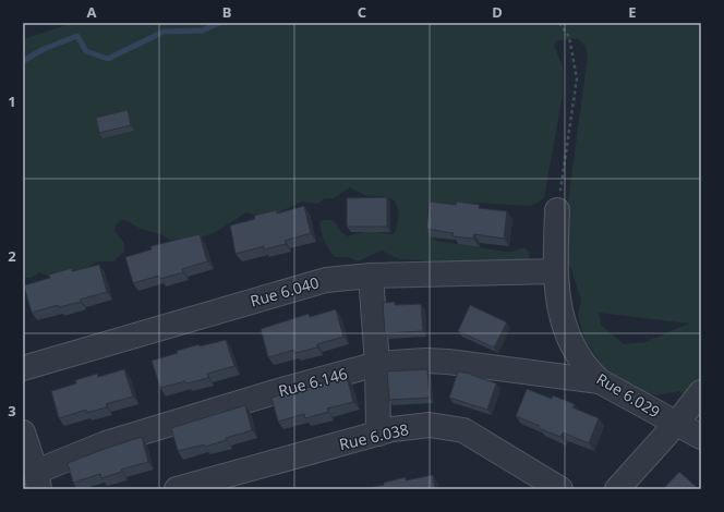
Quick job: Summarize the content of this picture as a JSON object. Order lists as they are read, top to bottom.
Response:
{
  "streets": {
    "street": [
      "Rue 6.040",
      "Rue 6.146",
      "Rue 6.029",
      "Rue 6.038"
    ]
  },
  "crossings": [
    ["Rue 6.040", "Rue 6.029"],
    ["Rue 6.146", "Rue 6.029"]
  ],
  "grid": {
    "columns": [
      "A",
      "B",
      "C",
      "D",
      "E"
    ],
    "rows": ["1", "2", "3"]
  }
}
